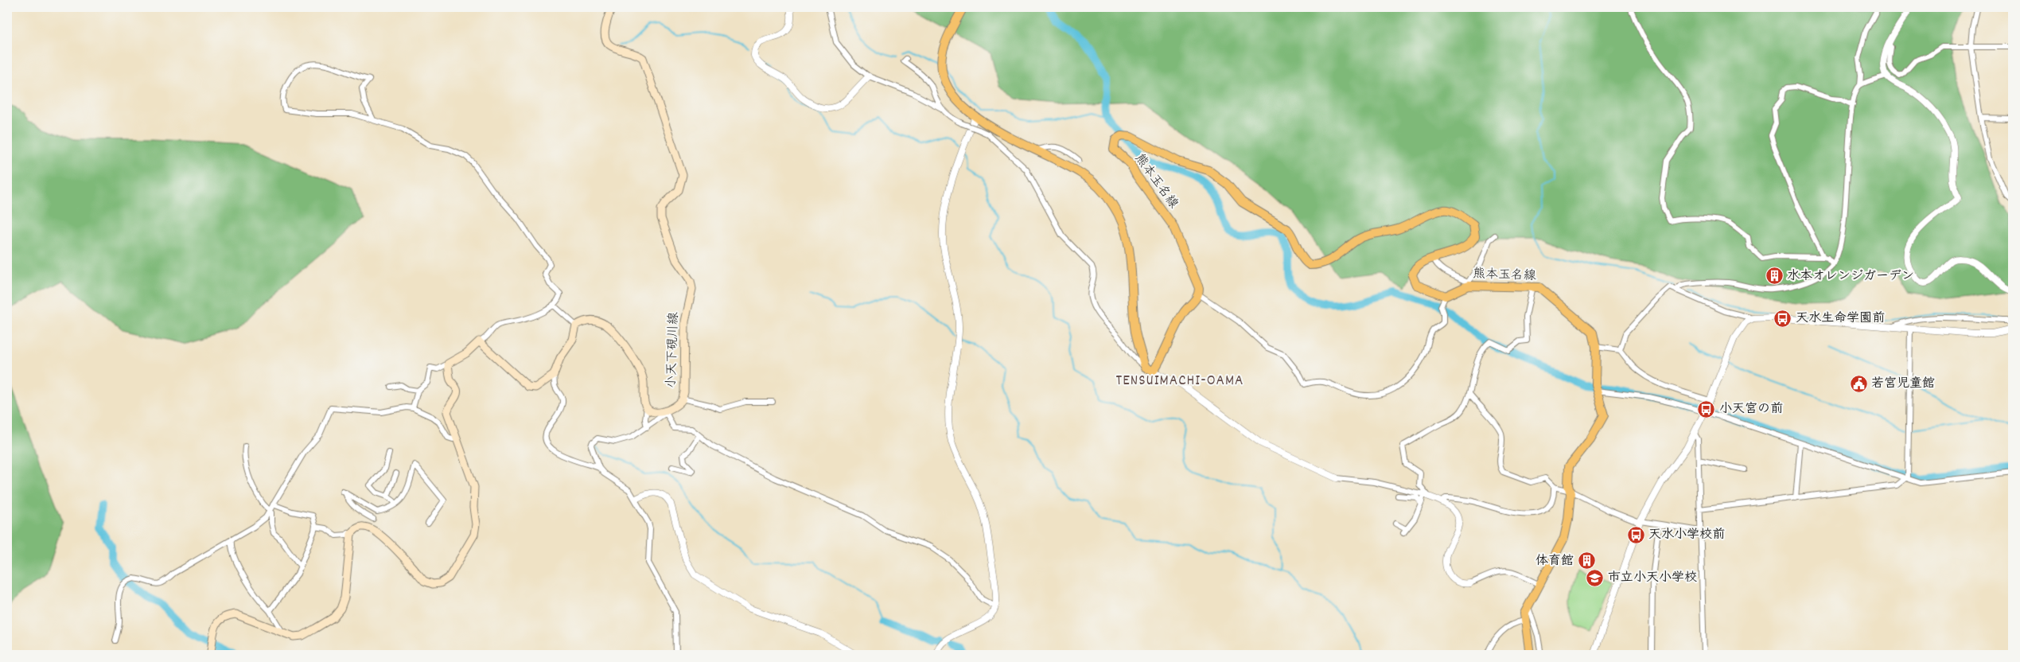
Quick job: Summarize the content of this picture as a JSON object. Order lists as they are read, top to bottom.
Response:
{
  "streets": {
    "main road": ["熊本玉名線", "小天下硯川線"]
  },
  "districts": ["TENSUIMACHI-OAMA"],
  "places": {
    "building": ["水本オレンジガーデン", "体育館"],
    "bus stop": ["天水生命学園前", "小天宮の前", "天水小学校前"],
    "public building": ["若宮児童館"],
    "school or university": ["市立小天小学校"]
  }
}
